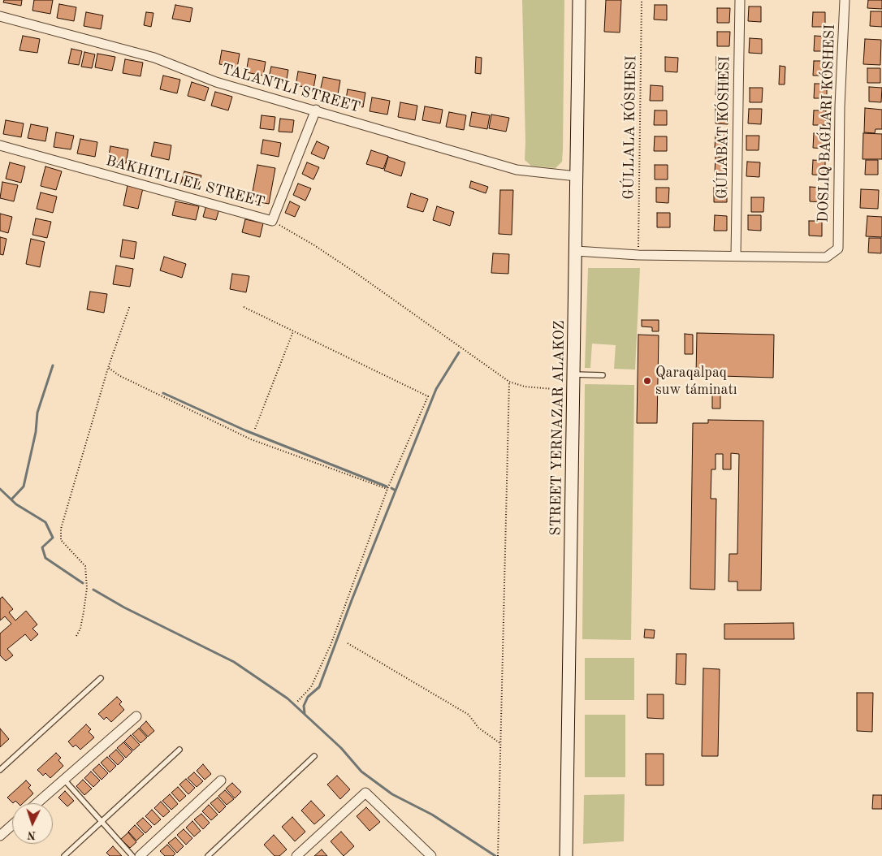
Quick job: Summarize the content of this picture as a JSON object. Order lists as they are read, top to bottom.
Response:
{
  "streets": {
    "main road": ["STREET YERNAZAR ALAKOZ"],
    "street": ["TALANTLI STREET", "GÚLABAT KÓSHESI", "BAKHITLI EL STREET"],
    "path": ["GÚLLALA KÓSHESI"]
  },
  "crossings": [
    ["TALANTLI STREET", "BAKHITLI EL STREET"],
    ["TALANTLI STREET", "STREET YERNAZAR ALAKOZ"]
  ],
  "places": ["Qaraqalpaq suw táminatı"],
  "north": "bottom"
}
